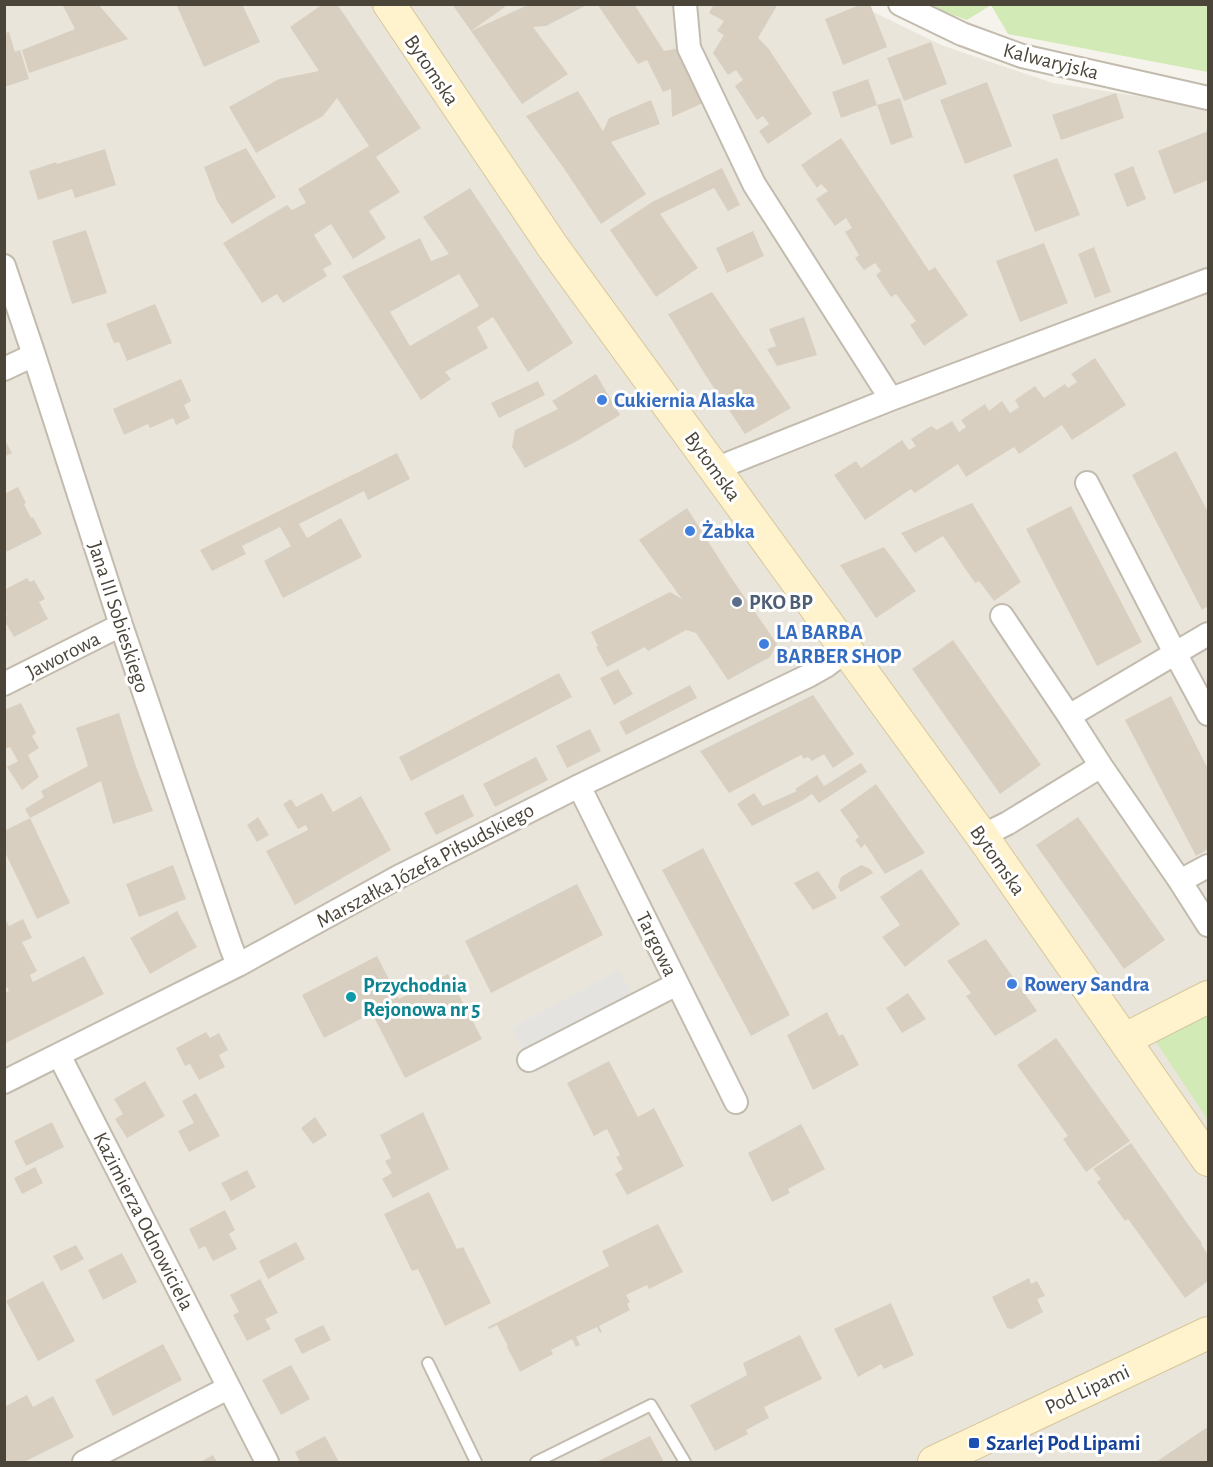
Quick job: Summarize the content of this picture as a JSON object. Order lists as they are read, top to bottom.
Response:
{
  "streets": {
    "street": [
      "Kalwaryjska",
      "Bytomska",
      "Jana III Sobieskiego",
      "Jaworowa",
      "Marszałka Józefa Piłsudskiego",
      "Targowa",
      "Kazimierza Odnowiciela",
      "Pod Lipami"
    ]
  },
  "crossings": [
    ["Bytomska", "Marszałka Józefa Piłsudskiego"],
    ["Jana III Sobieskiego", "Jaworowa"],
    ["Jana III Sobieskiego", "Marszałka Józefa Piłsudskiego"],
    ["Marszałka Józefa Piłsudskiego", "Targowa"],
    ["Marszałka Józefa Piłsudskiego", "Kazimierza Odnowiciela"]
  ],
  "places": {
    "other": [
      "Cukiernia Alaska",
      "Żabka",
      "PKO BP",
      "LA BARBA BARBER SHOP",
      "Rowery Sandra",
      "Przychodnia Rejonowa nr 5"
    ],
    "transit": ["Szarlej Pod Lipami"]
  }
}
